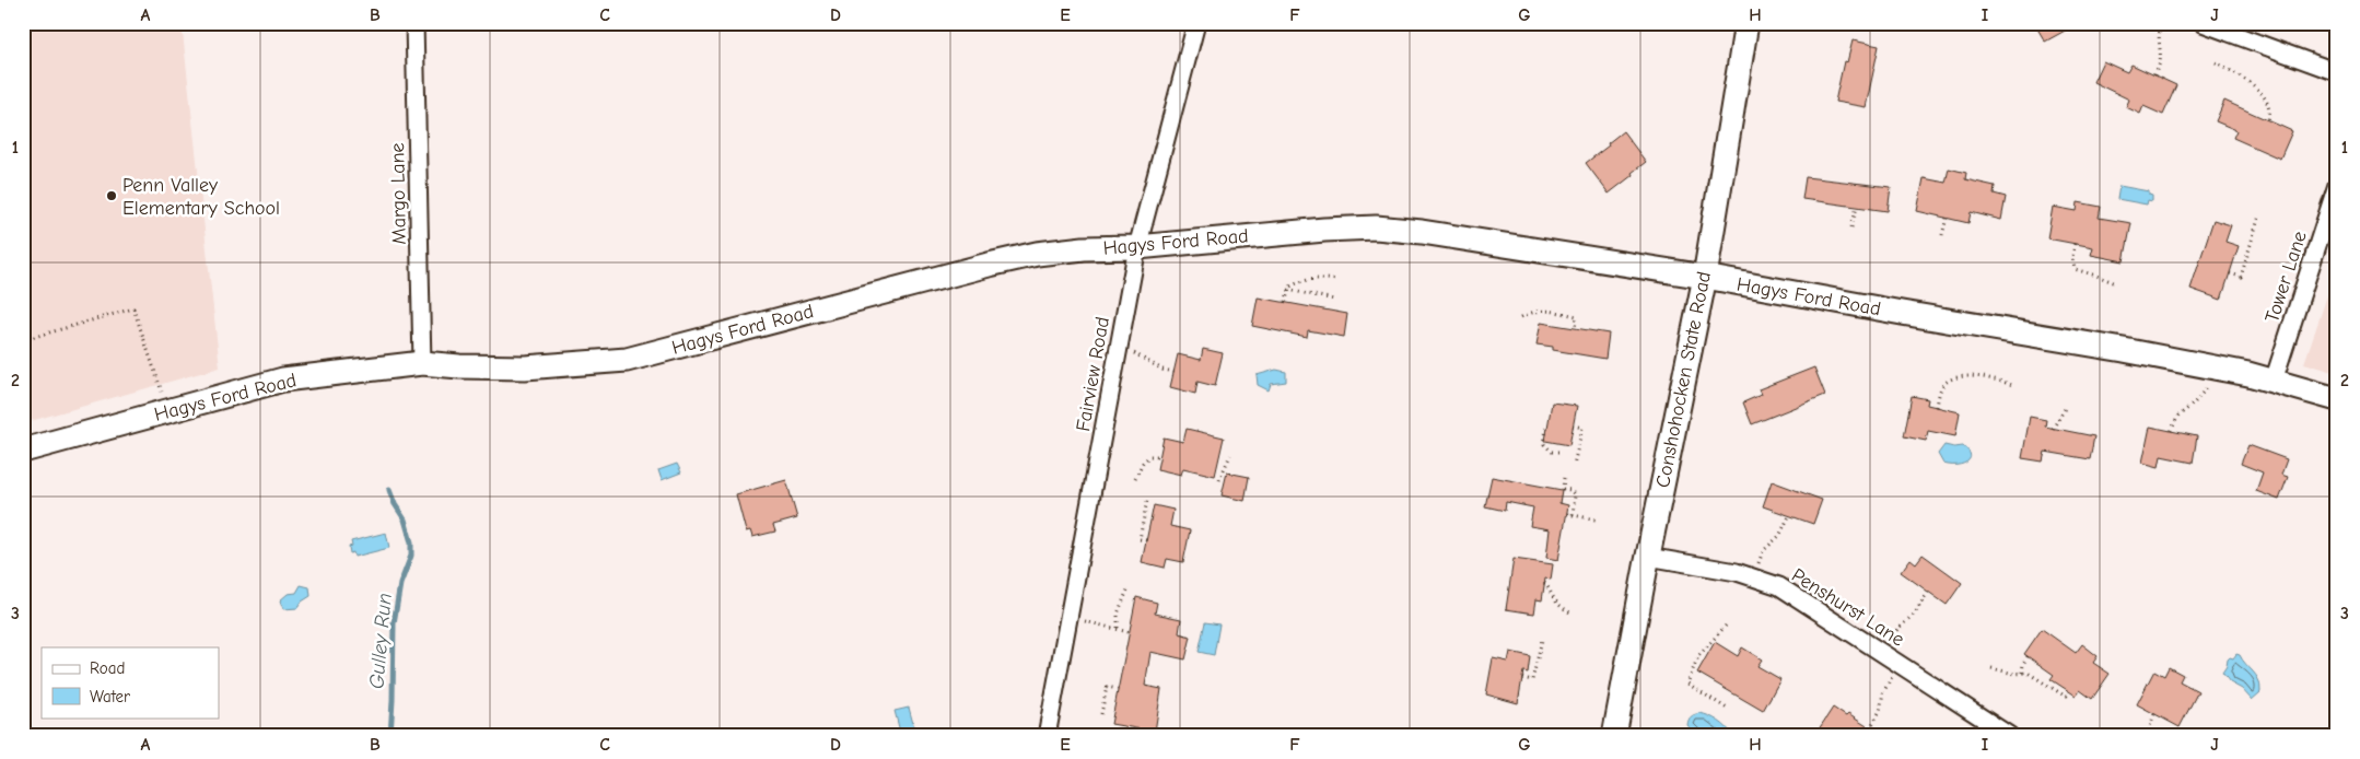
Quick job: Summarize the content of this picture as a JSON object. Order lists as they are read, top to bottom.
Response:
{
  "streets": {
    "street": [
      "Margo Lane",
      "Hagys Ford Road",
      "Tower Lane",
      "Fairview Road",
      "Conshohocken State Road",
      "Penshurst Lane"
    ]
  },
  "crossings": [
    ["Margo Lane", "Hagys Ford Road"],
    ["Hagys Ford Road", "Tower Lane"],
    ["Hagys Ford Road", "Fairview Road"],
    ["Hagys Ford Road", "Conshohocken State Road"],
    ["Conshohocken State Road", "Penshurst Lane"]
  ],
  "water": ["Gulley Run"],
  "places": ["Penn Valley Elementary School"],
  "legend": ["Road", "Water"],
  "grid": {
    "columns": [
      "A",
      "B",
      "C",
      "D",
      "E",
      "F",
      "G",
      "H",
      "I",
      "J"
    ],
    "rows": ["1", "2", "3"]
  }
}
